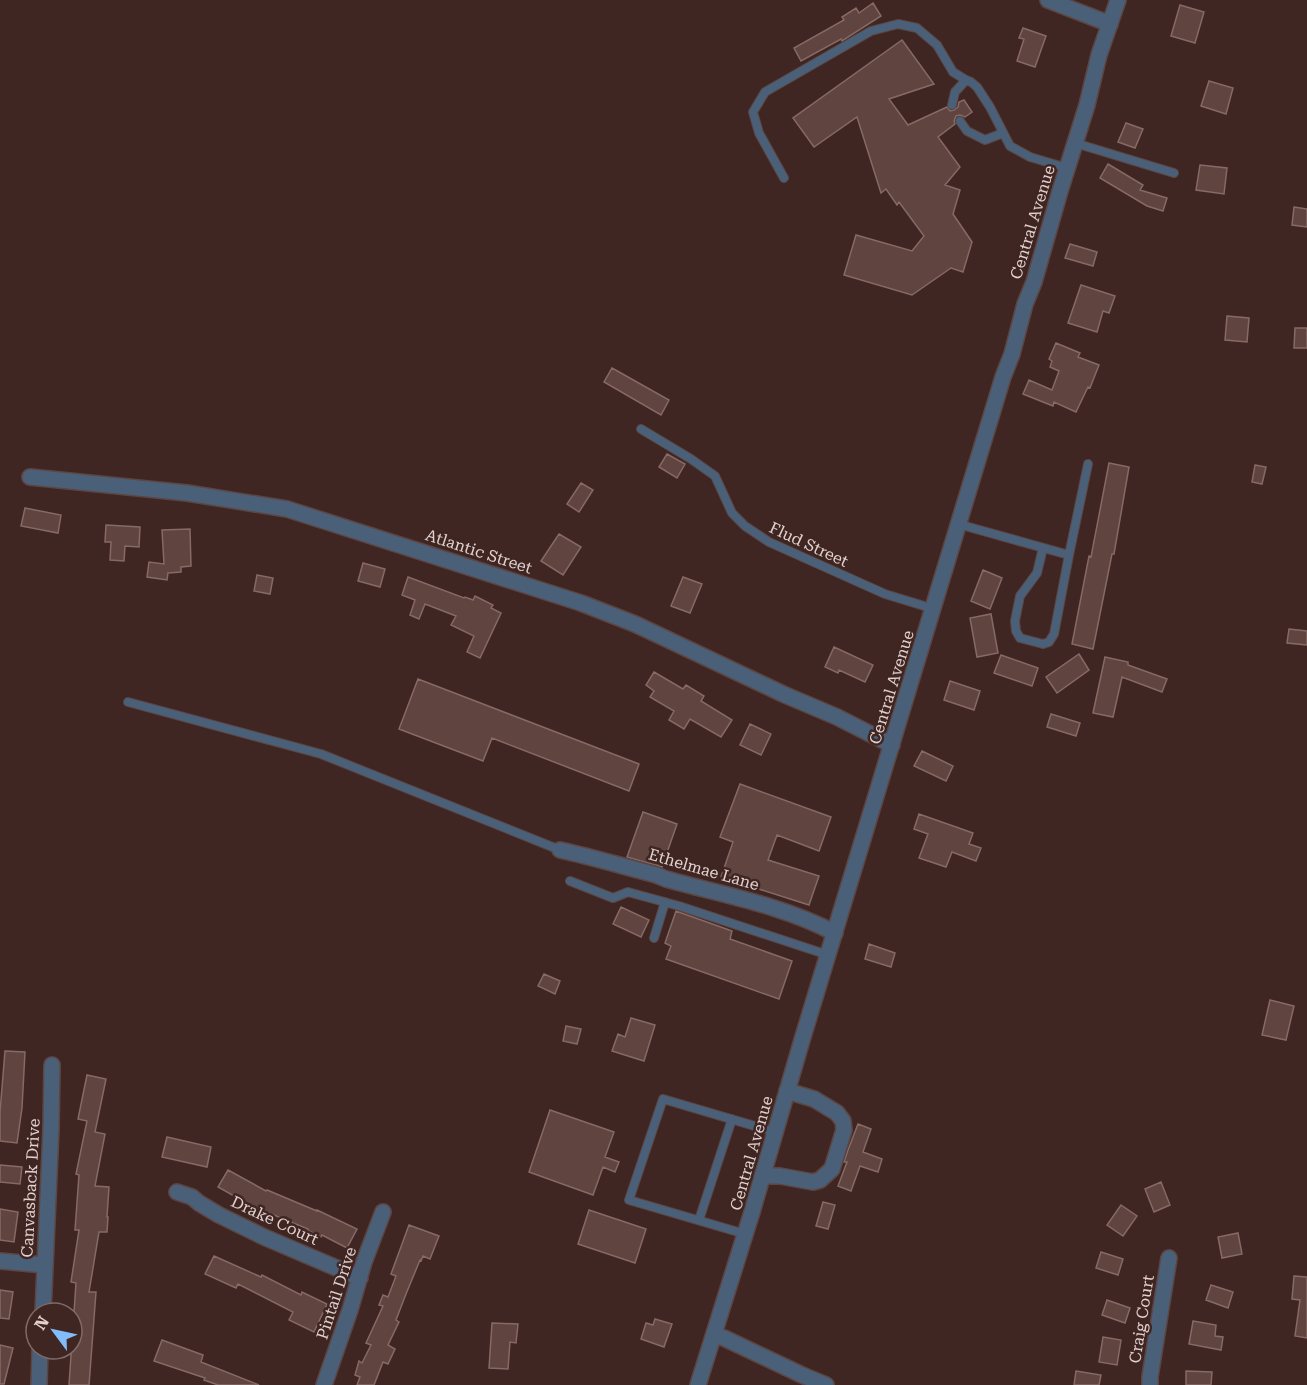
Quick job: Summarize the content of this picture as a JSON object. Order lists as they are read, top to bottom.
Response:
{
  "streets": {
    "street": [
      "Central Avenue",
      "Atlantic Street",
      "Ethelmae Lane",
      "Canvasback Drive",
      "Drake Court",
      "Pintail Drive",
      "Craig Court"
    ],
    "lane": ["Flud Street"]
  },
  "crossings": [
    ["Central Avenue", "Flud Street"],
    ["Central Avenue", "Atlantic Street"],
    ["Central Avenue", "Ethelmae Lane"],
    ["Drake Court", "Pintail Drive"]
  ],
  "north": "top left"
}
